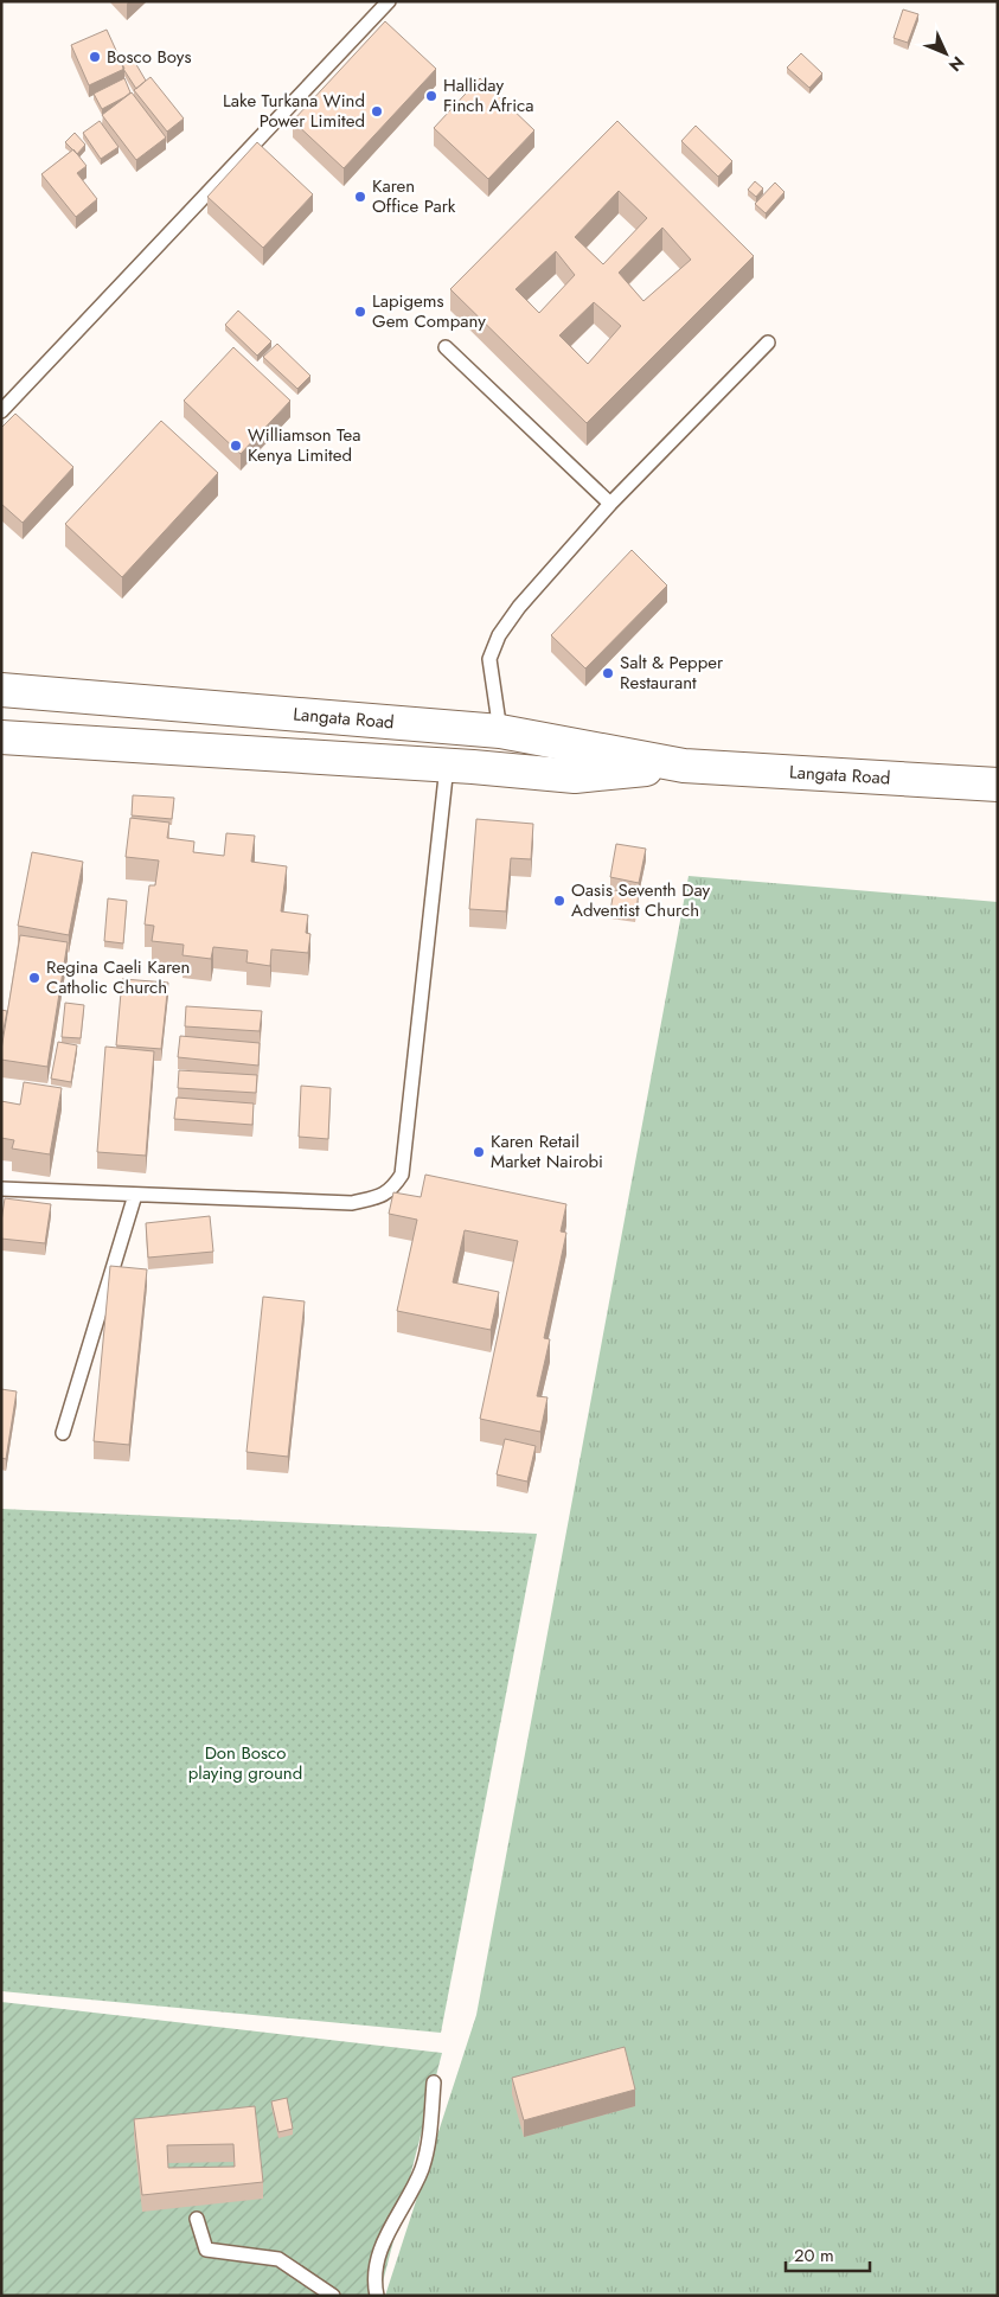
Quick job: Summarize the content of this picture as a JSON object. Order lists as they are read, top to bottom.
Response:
{
  "streets": {
    "main road": ["Langata Road"]
  },
  "parks": ["Don Bosco playing ground"],
  "places": [
    "Bosco Boys",
    "Halliday Finch Africa",
    "Lake Turkana Wind Power Limited",
    "Karen Office Park",
    "Lapigems Gem Company",
    "Williamson Tea Kenya Limited",
    "Salt & Pepper Restaurant",
    "Oasis Seventh Day Adventist Church",
    "Regina Caeli Karen Catholic Church",
    "Karen Retail Market Nairobi"
  ],
  "scale_bar": "20 m",
  "north": "bottom right"
}
